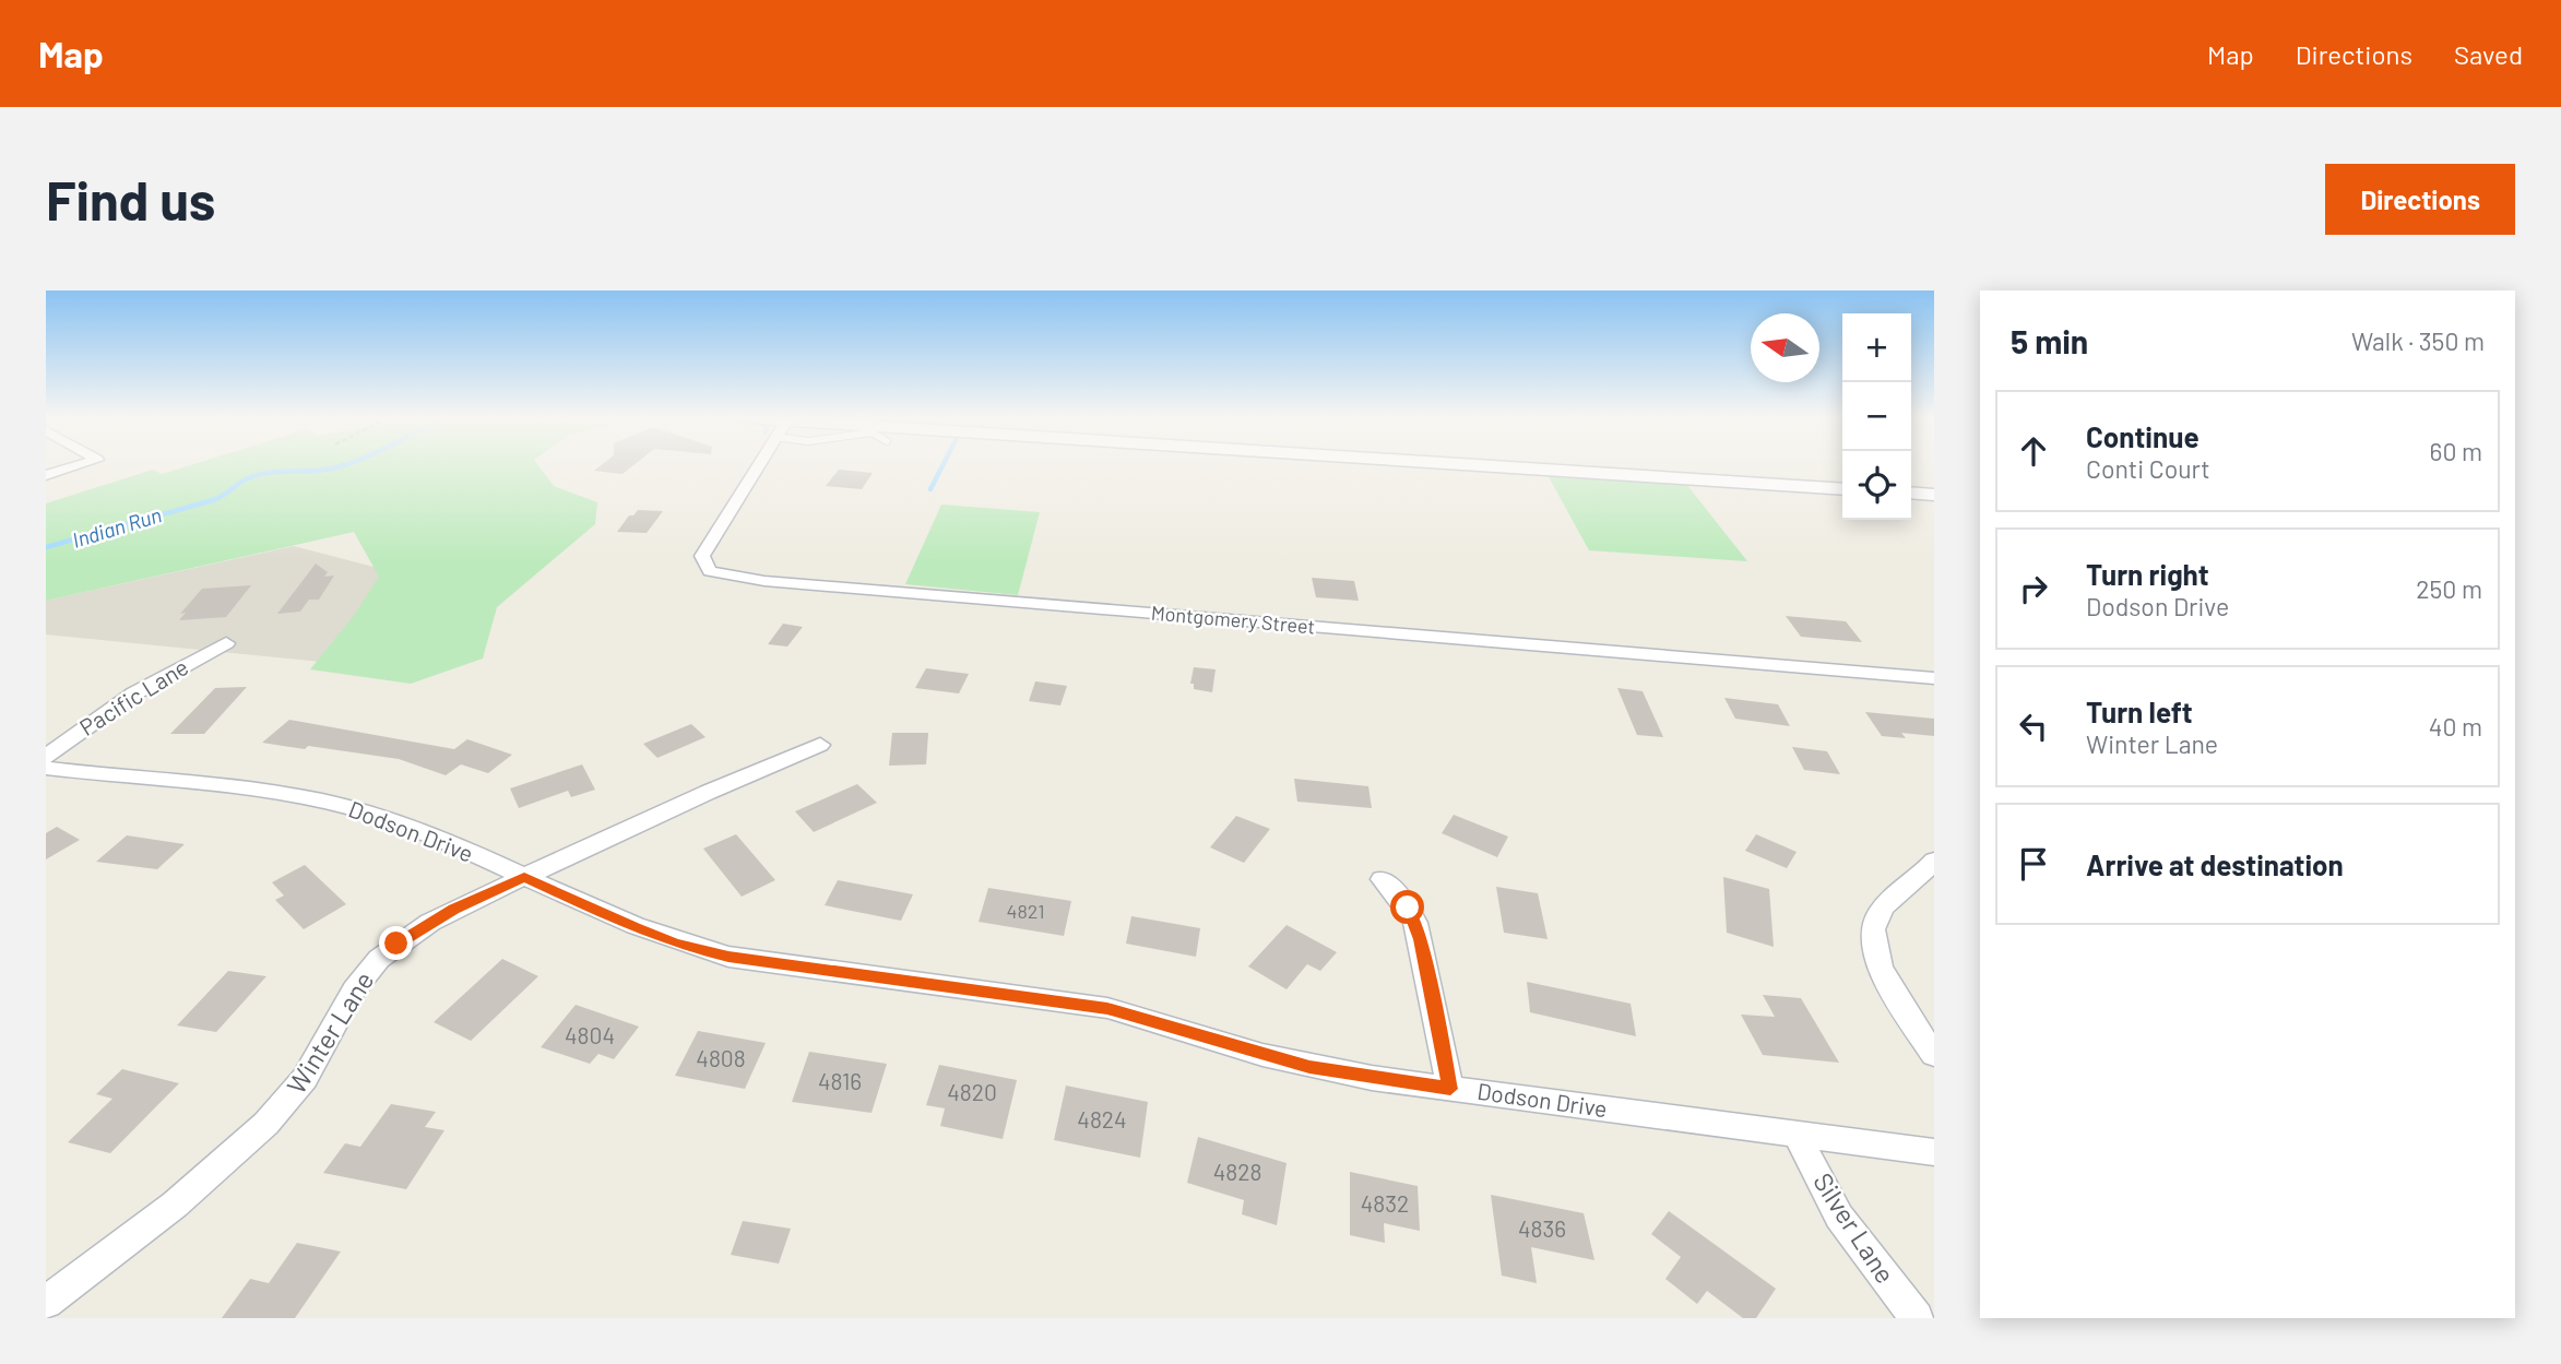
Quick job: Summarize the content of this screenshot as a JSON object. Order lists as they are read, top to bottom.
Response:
{
  "streets": {
    "street": [
      "Montgomery Street",
      "Pacific Lane",
      "Dodson Drive",
      "Winter Lane",
      "Silver Lane"
    ]
  },
  "crossings": [
    ["Dodson Drive", "Winter Lane"],
    ["Dodson Drive", "Silver Lane"]
  ],
  "water": ["Indian Run"],
  "house_numbers": [
    "4821",
    "4804",
    "4808",
    "4816",
    "4820",
    "4824",
    "4828",
    "4832",
    "4836"
  ],
  "north": "left",
  "page": {
    "header": "Map",
    "nav": ["Map", "Directions", "Saved"],
    "buttons": "Directions",
    "title": "Find us",
    "heading": ["5 min", "Walk · 350 m"],
    "map_buttons": ["+", "−"],
    "list": [
      ["Continue", "Conti Court", "60 m"],
      ["Turn right", "Dodson Drive", "250 m"],
      ["Turn left", "Winter Lane", "40 m"],
      "Arrive at destination"
    ]
  }
}
